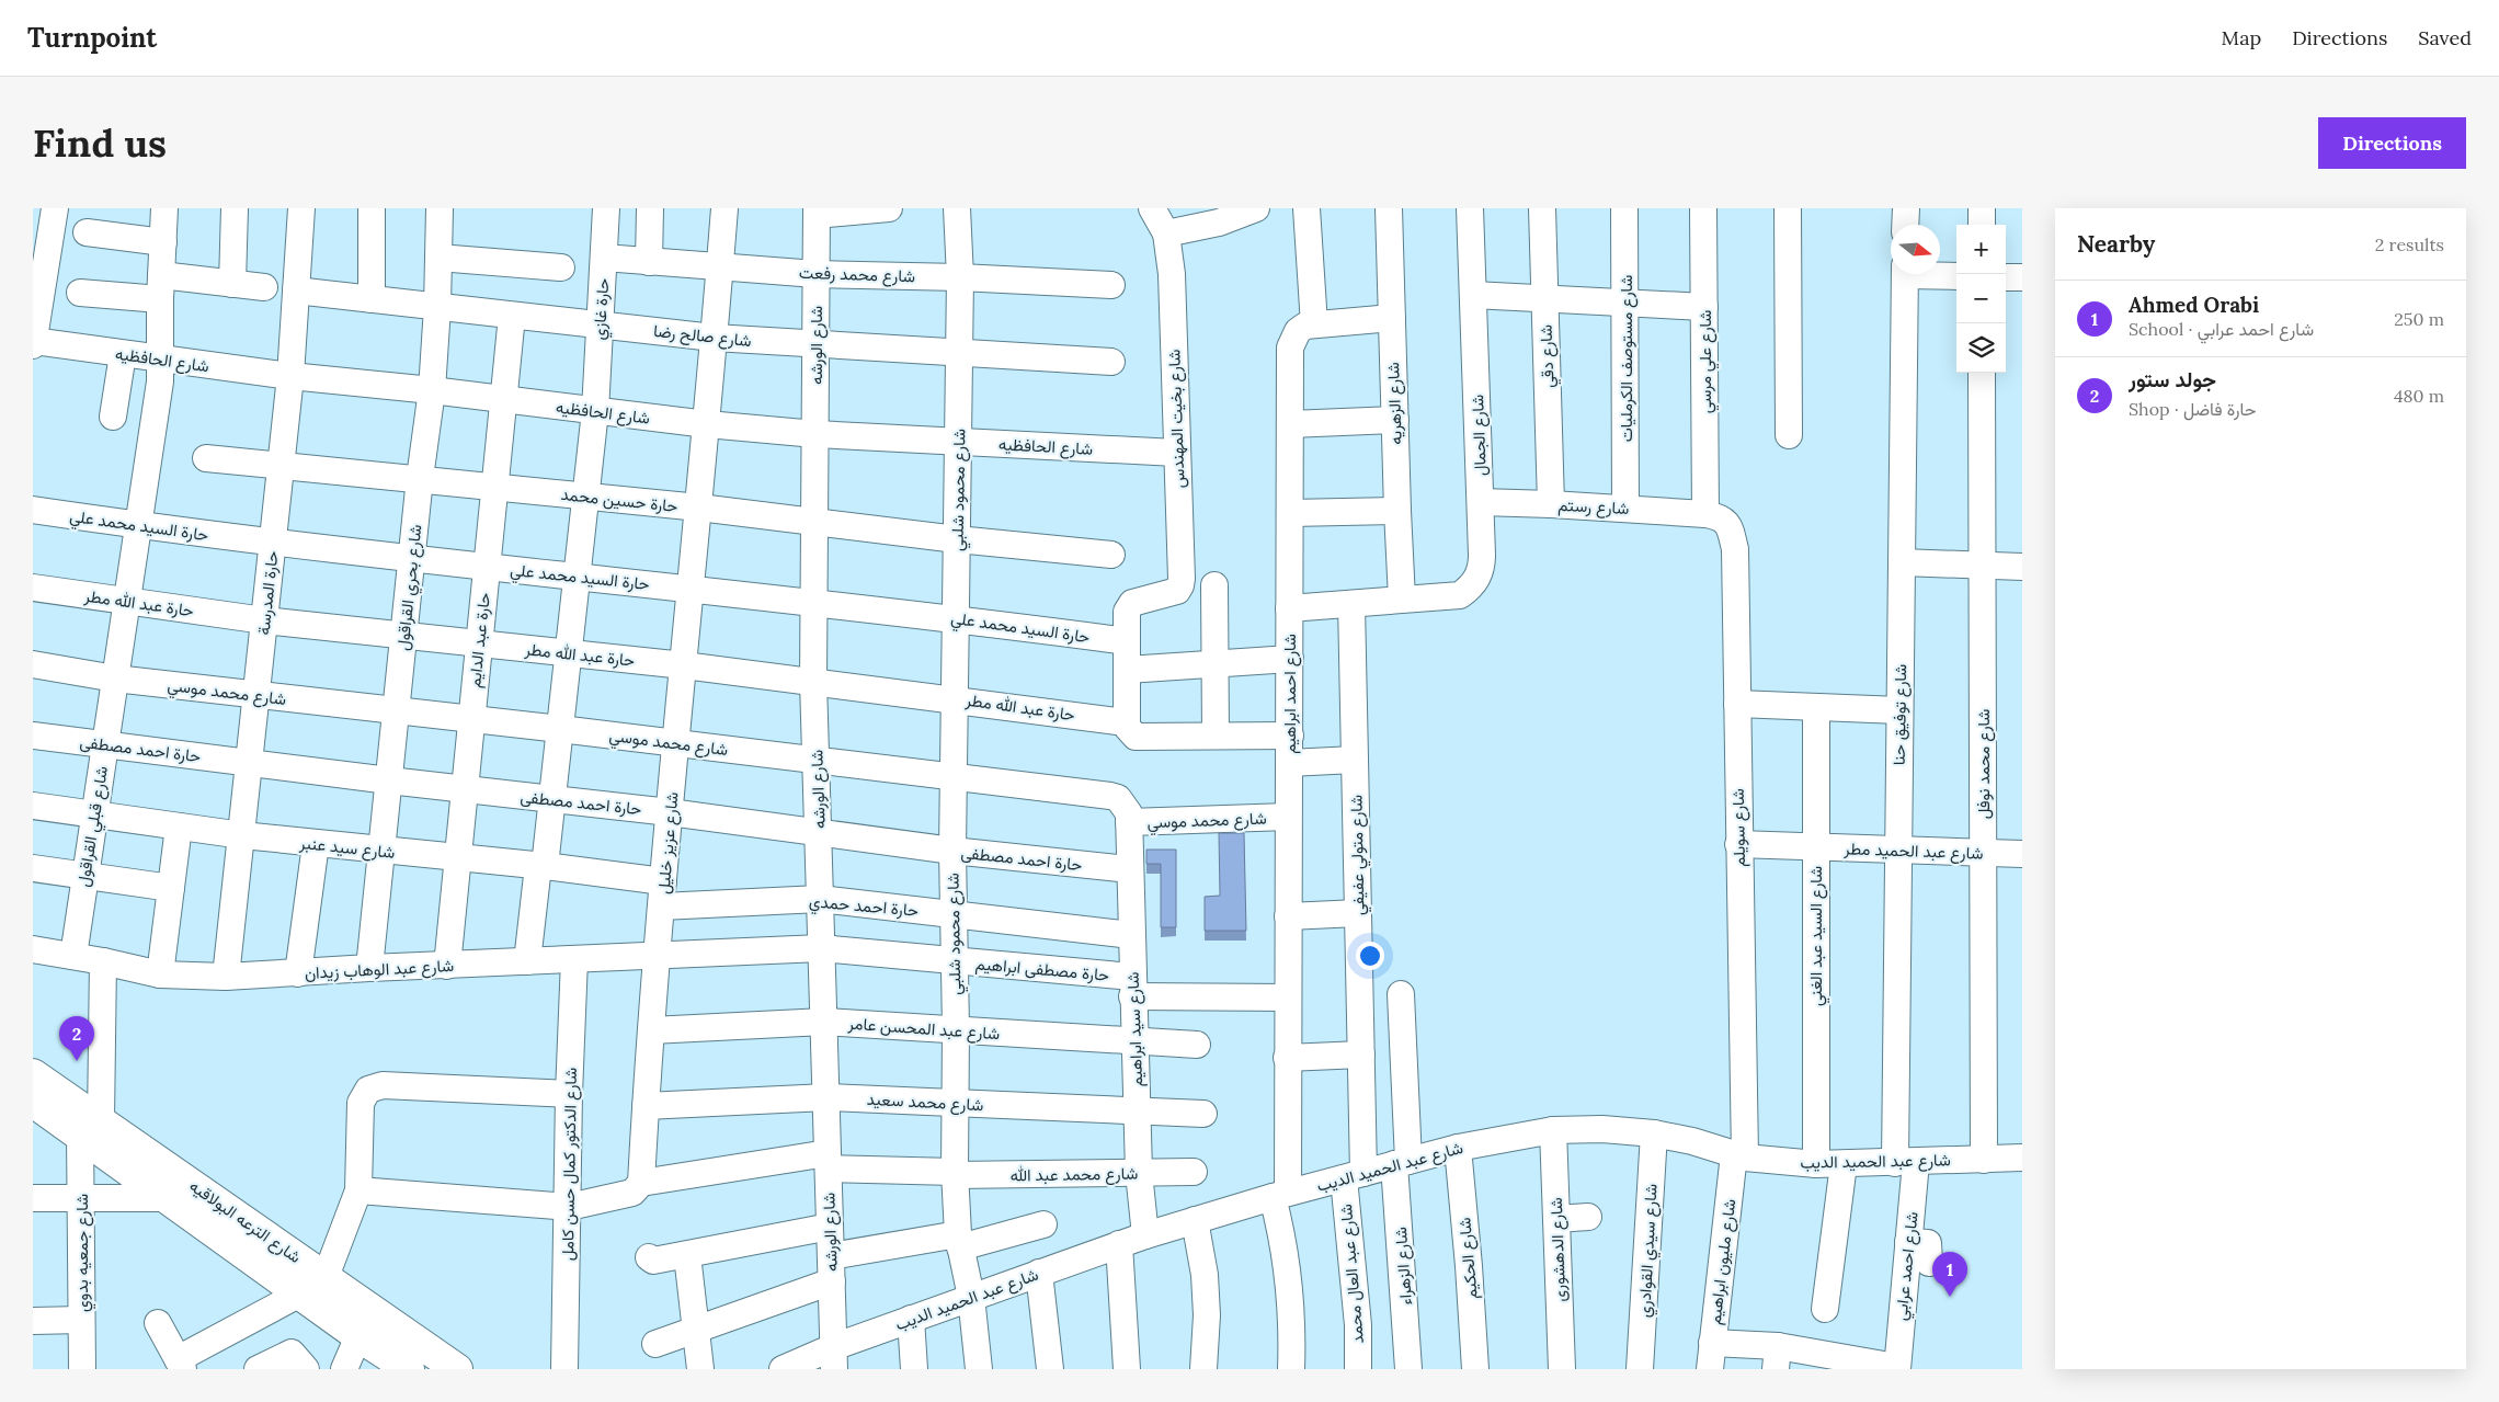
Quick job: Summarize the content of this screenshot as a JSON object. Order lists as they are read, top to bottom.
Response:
{
  "streets": {
    "main road": ["شارع الترعه البولاقيه"],
    "street": [
      "شارع محمد رفعت",
      "حارة غازي",
      "شارع صالح رضا",
      "شارع الورشه",
      "شارع دقي",
      "شارع مستوصف الكرمليات",
      "شارع الحافظيه",
      "شارع علي مرسي",
      "شارع الزهريه",
      "شارع بخيت المهندس",
      "شارع الجمال",
      "شارع محمود شلبي",
      "حارة حسين محمد",
      "شارع رستم",
      "حارة السيد محمد علي",
      "شارع بحري القراقول",
      "حارة المدرسة",
      "حارة عبد الله مطر",
      "حارة عبد الدايم",
      "شارع محمد موسي",
      "شارع احمد ابراهيم",
      "شارع توفيق حنا",
      "حارة احمد مصطفى",
      "شارع محمد نوفل",
      "شارع قبلي القراقول",
      "شارع سويلم",
      "شارع عزيز خليل",
      "شارع سيد عنبر",
      "شارع عبد الحميد مطر",
      "شارع متولي عفيفي",
      "حارة احمد حمدي",
      "شارع السيد عبد الغني",
      "شارع عبد الوهاب زيدان",
      "حارة مصطفى ابراهيم",
      "شارع عبد المحسن عامر",
      "شارع سيد ابراهيم",
      "شارع محمد سعيد",
      "شارع عبد الحميد الديب",
      "شارع الدكتور كمال حسن كامل",
      "شارع محمد عبد الله",
      "شارع الدهشورى",
      "شارع سيدي القوادري",
      "شارع جمعيه بدوي",
      "شارع الحكيم",
      "شارع مليون ابراهيم",
      "شارع الزهراء",
      "شارع احمد عرابي",
      "شارع عبد العال محمد"
    ]
  },
  "crossings": [
    ["شارع محمد رفعت", "حارة غازي"],
    ["شارع محمد رفعت", "شارع الورشه"],
    ["شارع محمد رفعت", "شارع محمود شلبي"],
    ["شارع محمد رفعت", "شارع عزيز خليل"],
    ["حارة غازي", "شارع صالح رضا"],
    ["حارة غازي", "شارع الحافظيه"],
    ["حارة غازي", "حارة حسين محمد"],
    ["حارة غازي", "حارة السيد محمد علي"],
    ["حارة غازي", "حارة عبد الله مطر"],
    ["حارة غازي", "شارع محمد موسي"],
    ["حارة غازي", "حارة احمد مصطفى"],
    ["حارة غازي", "شارع سيد عنبر"],
    ["حارة غازي", "شارع عبد الوهاب زيدان"],
    ["شارع صالح رضا", "شارع الورشه"],
    ["شارع صالح رضا", "شارع محمود شلبي"],
    ["شارع صالح رضا", "شارع بحري القراقول"],
    ["شارع صالح رضا", "حارة المدرسة"],
    ["شارع صالح رضا", "حارة عبد الدايم"],
    ["شارع صالح رضا", "شارع عزيز خليل"],
    ["شارع الورشه", "شارع الحافظيه"],
    ["شارع الورشه", "حارة حسين محمد"],
    ["شارع الورشه", "حارة السيد محمد علي"],
    ["شارع الورشه", "حارة عبد الله مطر"],
    ["شارع الورشه", "شارع محمد موسي"],
    ["شارع الورشه", "حارة احمد مصطفى"],
    ["شارع الورشه", "حارة احمد حمدي"],
    ["شارع الورشه", "حارة مصطفى ابراهيم"],
    ["شارع الورشه", "شارع عبد المحسن عامر"],
    ["شارع الورشه", "شارع محمد سعيد"],
    ["شارع الورشه", "شارع عبد الحميد الديب"],
    ["شارع الورشه", "شارع محمد عبد الله"],
    ["شارع دقي", "شارع رستم"],
    ["شارع مستوصف الكرمليات", "شارع رستم"],
    ["شارع الحافظيه", "شارع بخيت المهندس"],
    ["شارع الحافظيه", "شارع محمود شلبي"],
    ["شارع الحافظيه", "شارع بحري القراقول"],
    ["شارع الحافظيه", "حارة المدرسة"],
    ["شارع الحافظيه", "حارة عبد الدايم"],
    ["شارع الحافظيه", "شارع قبلي القراقول"],
    ["شارع الحافظيه", "شارع عزيز خليل"],
    ["شارع علي مرسي", "شارع رستم"],
    ["شارع علي مرسي", "شارع سويلم"],
    ["شارع الزهريه", "شارع الجمال"],
    ["شارع بخيت المهندس", "حارة السيد محمد علي"],
    ["شارع الجمال", "شارع رستم"],
    ["شارع الجمال", "شارع احمد ابراهيم"],
    ["شارع الجمال", "شارع متولي عفيفي"],
    ["شارع محمود شلبي", "حارة حسين محمد"],
    ["شارع محمود شلبي", "حارة السيد محمد علي"],
    ["شارع محمود شلبي", "حارة عبد الله مطر"],
    ["شارع محمود شلبي", "شارع محمد موسي"],
    ["شارع محمود شلبي", "حارة احمد مصطفى"],
    ["شارع محمود شلبي", "حارة احمد حمدي"],
    ["شارع محمود شلبي", "حارة مصطفى ابراهيم"],
    ["شارع محمود شلبي", "شارع عبد المحسن عامر"],
    ["شارع محمود شلبي", "شارع محمد سعيد"],
    ["شارع محمود شلبي", "شارع عبد الحميد الديب"],
    ["شارع محمود شلبي", "شارع محمد عبد الله"],
    ["حارة حسين محمد", "شارع بحري القراقول"],
    ["حارة حسين محمد", "حارة المدرسة"],
    ["حارة حسين محمد", "حارة عبد الدايم"],
    ["حارة حسين محمد", "شارع عزيز خليل"],
    ["شارع رستم", "شارع سويلم"],
    ["حارة السيد محمد علي", "شارع بحري القراقول"],
    ["حارة السيد محمد علي", "حارة المدرسة"],
    ["حارة السيد محمد علي", "حارة عبد الدايم"],
    ["حارة السيد محمد علي", "شارع قبلي القراقول"],
    ["حارة السيد محمد علي", "شارع عزيز خليل"],
    ["شارع بحري القراقول", "حارة عبد الله مطر"],
    ["شارع بحري القراقول", "شارع محمد موسي"],
    ["شارع بحري القراقول", "حارة احمد مصطفى"],
    ["شارع بحري القراقول", "شارع سيد عنبر"],
    ["شارع بحري القراقول", "شارع عبد الوهاب زيدان"],
    ["حارة المدرسة", "حارة عبد الله مطر"],
    ["حارة المدرسة", "شارع محمد موسي"],
    ["حارة المدرسة", "حارة احمد مصطفى"],
    ["حارة المدرسة", "شارع سيد عنبر"],
    ["حارة المدرسة", "شارع عبد الوهاب زيدان"],
    ["حارة عبد الله مطر", "حارة عبد الدايم"],
    ["حارة عبد الله مطر", "شارع قبلي القراقول"],
    ["حارة عبد الله مطر", "شارع عزيز خليل"],
    ["حارة عبد الدايم", "شارع محمد موسي"],
    ["حارة عبد الدايم", "حارة احمد مصطفى"],
    ["حارة عبد الدايم", "شارع سيد عنبر"],
    ["حارة عبد الدايم", "شارع عبد الوهاب زيدان"],
    ["شارع محمد موسي", "شارع احمد ابراهيم"],
    ["شارع محمد موسي", "شارع قبلي القراقول"],
    ["شارع محمد موسي", "شارع عزيز خليل"],
    ["شارع محمد موسي", "شارع سيد ابراهيم"],
    ["شارع احمد ابراهيم", "حارة مصطفى ابراهيم"],
    ["شارع احمد ابراهيم", "شارع عبد الحميد الديب"],
    ["شارع توفيق حنا", "شارع عبد الحميد مطر"],
    ["شارع توفيق حنا", "شارع عبد الحميد الديب"],
    ["شارع توفيق حنا", "شارع احمد عرابي"],
    ["حارة احمد مصطفى", "شارع قبلي القراقول"],
    ["حارة احمد مصطفى", "شارع عزيز خليل"],
    ["حارة احمد مصطفى", "شارع سيد ابراهيم"],
    ["شارع محمد نوفل", "شارع عبد الحميد مطر"],
    ["شارع محمد نوفل", "شارع عبد الحميد الديب"],
    ["شارع قبلي القراقول", "شارع سيد عنبر"],
    ["شارع قبلي القراقول", "شارع عبد الوهاب زيدان"],
    ["شارع سويلم", "شارع عبد الحميد مطر"],
    ["شارع سويلم", "شارع عبد الحميد الديب"],
    ["شارع سويلم", "شارع مليون ابراهيم"],
    ["شارع عزيز خليل", "شارع سيد عنبر"],
    ["شارع عزيز خليل", "حارة احمد حمدي"],
    ["شارع عزيز خليل", "شارع عبد الوهاب زيدان"],
    ["شارع عزيز خليل", "حارة مصطفى ابراهيم"],
    ["شارع عزيز خليل", "شارع عبد المحسن عامر"],
    ["شارع عزيز خليل", "شارع محمد سعيد"],
    ["شارع عزيز خليل", "شارع محمد عبد الله"],
    ["شارع عبد الحميد مطر", "شارع السيد عبد الغني"],
    ["شارع متولي عفيفي", "شارع عبد الحميد الديب"],
    ["شارع متولي عفيفي", "شارع عبد العال محمد"],
    ["حارة احمد حمدي", "شارع سيد ابراهيم"],
    ["شارع السيد عبد الغني", "شارع عبد الحميد الديب"],
    ["شارع عبد الوهاب زيدان", "حارة مصطفى ابراهيم"],
    ["شارع عبد الوهاب زيدان", "شارع الدكتور كمال حسن كامل"],
    ["شارع عبد الوهاب زيدان", "شارع جمعيه بدوي"],
    ["حارة مصطفى ابراهيم", "شارع سيد ابراهيم"],
    ["شارع عبد المحسن عامر", "شارع سيد ابراهيم"],
    ["شارع سيد ابراهيم", "شارع محمد سعيد"],
    ["شارع سيد ابراهيم", "شارع عبد الحميد الديب"],
    ["شارع سيد ابراهيم", "شارع محمد عبد الله"],
    ["شارع عبد الحميد الديب", "شارع الدهشورى"],
    ["شارع عبد الحميد الديب", "شارع سيدي القوادري"],
    ["شارع عبد الحميد الديب", "شارع الحكيم"],
    ["شارع عبد الحميد الديب", "شارع مليون ابراهيم"],
    ["شارع عبد الحميد الديب", "شارع الزهراء"],
    ["شارع عبد الحميد الديب", "شارع احمد عرابي"],
    ["شارع عبد الحميد الديب", "شارع عبد العال محمد"],
    ["شارع الترعه البولاقيه", "شارع جمعيه بدوي"]
  ],
  "north": "right",
  "page": {
    "header": "Turnpoint",
    "nav": ["Map", "Directions", "Saved"],
    "buttons": "Directions",
    "title": "Find us",
    "heading": ["Nearby", "2 results"],
    "map_buttons": ["+", "−"],
    "list": [
      {
        "mark": "1",
        "name": "Ahmed Orabi",
        "note": "School · شارع احمد عرابي",
        "value": "250 m"
      },
      {
        "mark": "2",
        "name": "جولد ستور",
        "note": "Shop · حارة فاضل",
        "value": "480 m"
      }
    ],
    "pins": ["2", "1"]
  }
}
